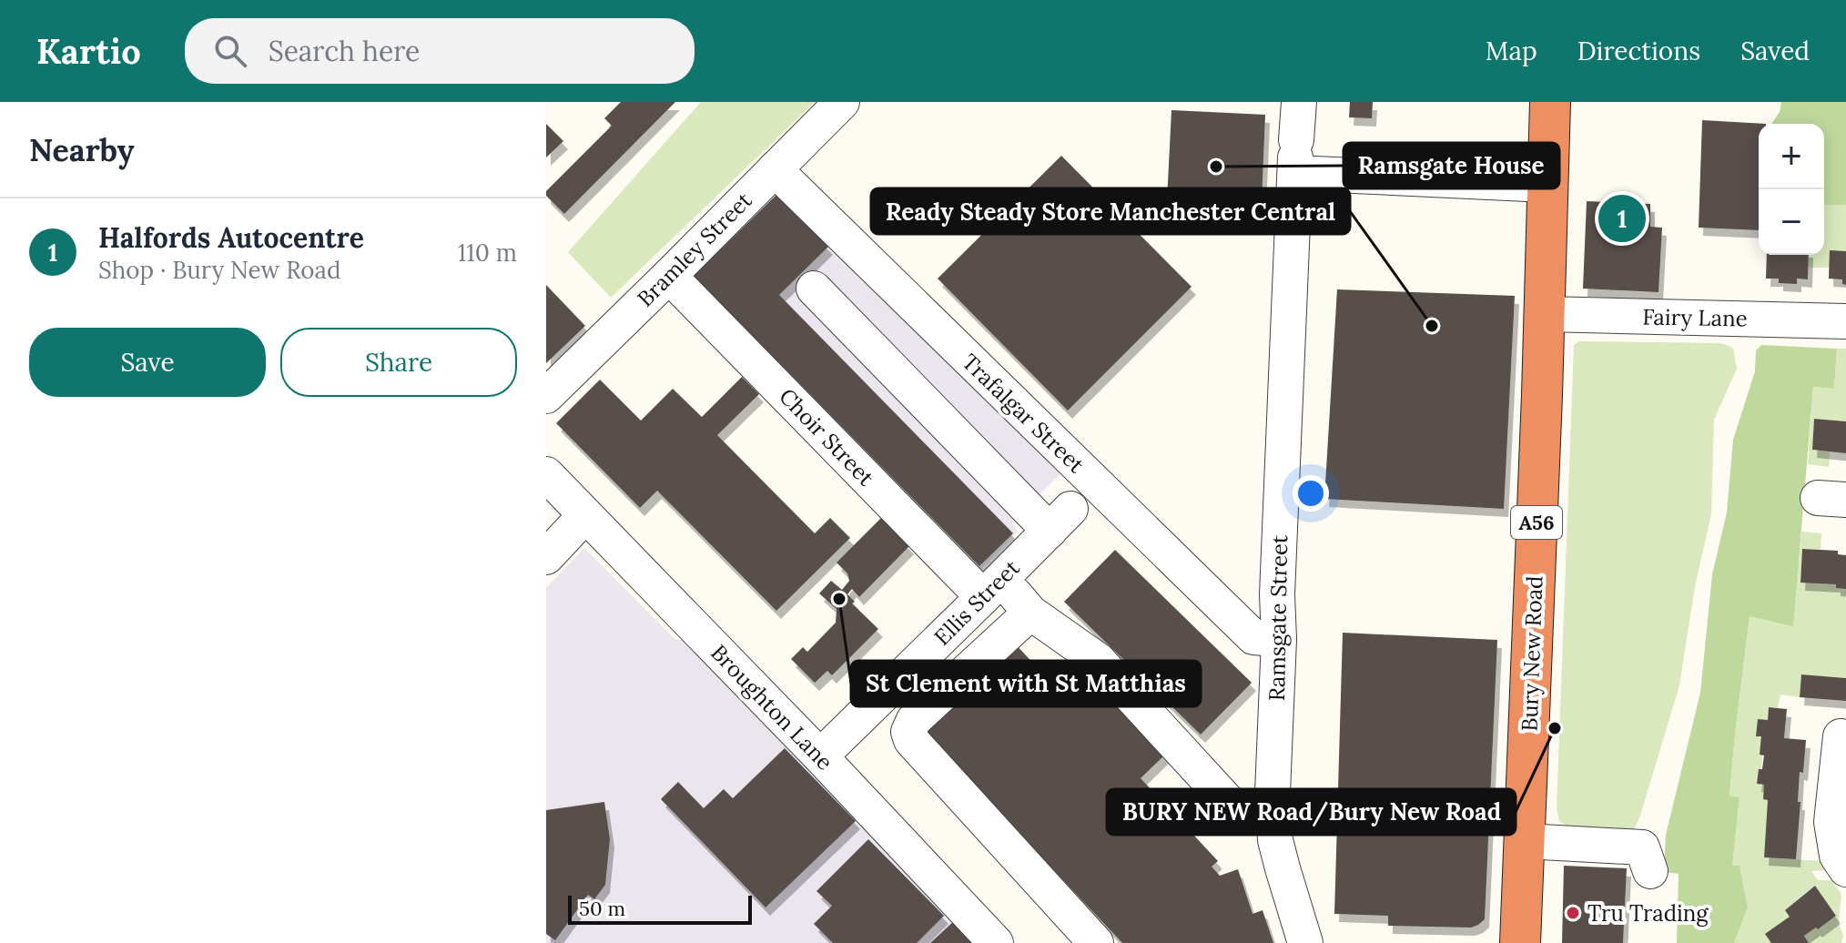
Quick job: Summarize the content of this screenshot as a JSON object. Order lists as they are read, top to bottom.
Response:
{
  "streets": {
    "highway": ["A56", "Bury New Road"],
    "street": [
      "Bramley Street",
      "Fairy Lane",
      "Trafalgar Street",
      "Choir Street",
      "Ellis Street",
      "Ramsgate Street",
      "Broughton Lane"
    ]
  },
  "crossings": [
    ["Bramley Street", "Trafalgar Street"],
    ["Bramley Street", "Choir Street"],
    ["Fairy Lane", "Bury New Road"],
    ["Trafalgar Street", "Ramsgate Street"],
    ["Choir Street", "Ellis Street"],
    ["Ellis Street", "Broughton Lane"]
  ],
  "places": [
    "Ramsgate House",
    "Ready Steady Store Manchester Central",
    "St Clement with St Matthias",
    "BURY NEW Road/Bury New Road",
    "Tru Trading"
  ],
  "scale_bar": "50 m",
  "page": {
    "header": "Kartio",
    "search": "Search here",
    "nav": ["Map", "Directions", "Saved"],
    "heading": "Nearby",
    "map_buttons": ["+", "−"],
    "pins": "1",
    "list": [
      {
        "mark": "1",
        "name": "Halfords Autocentre",
        "note": "Shop · Bury New Road",
        "value": "110 m"
      }
    ],
    "buttons": ["Save", "Share"],
    "scale": "50 m"
  }
}
